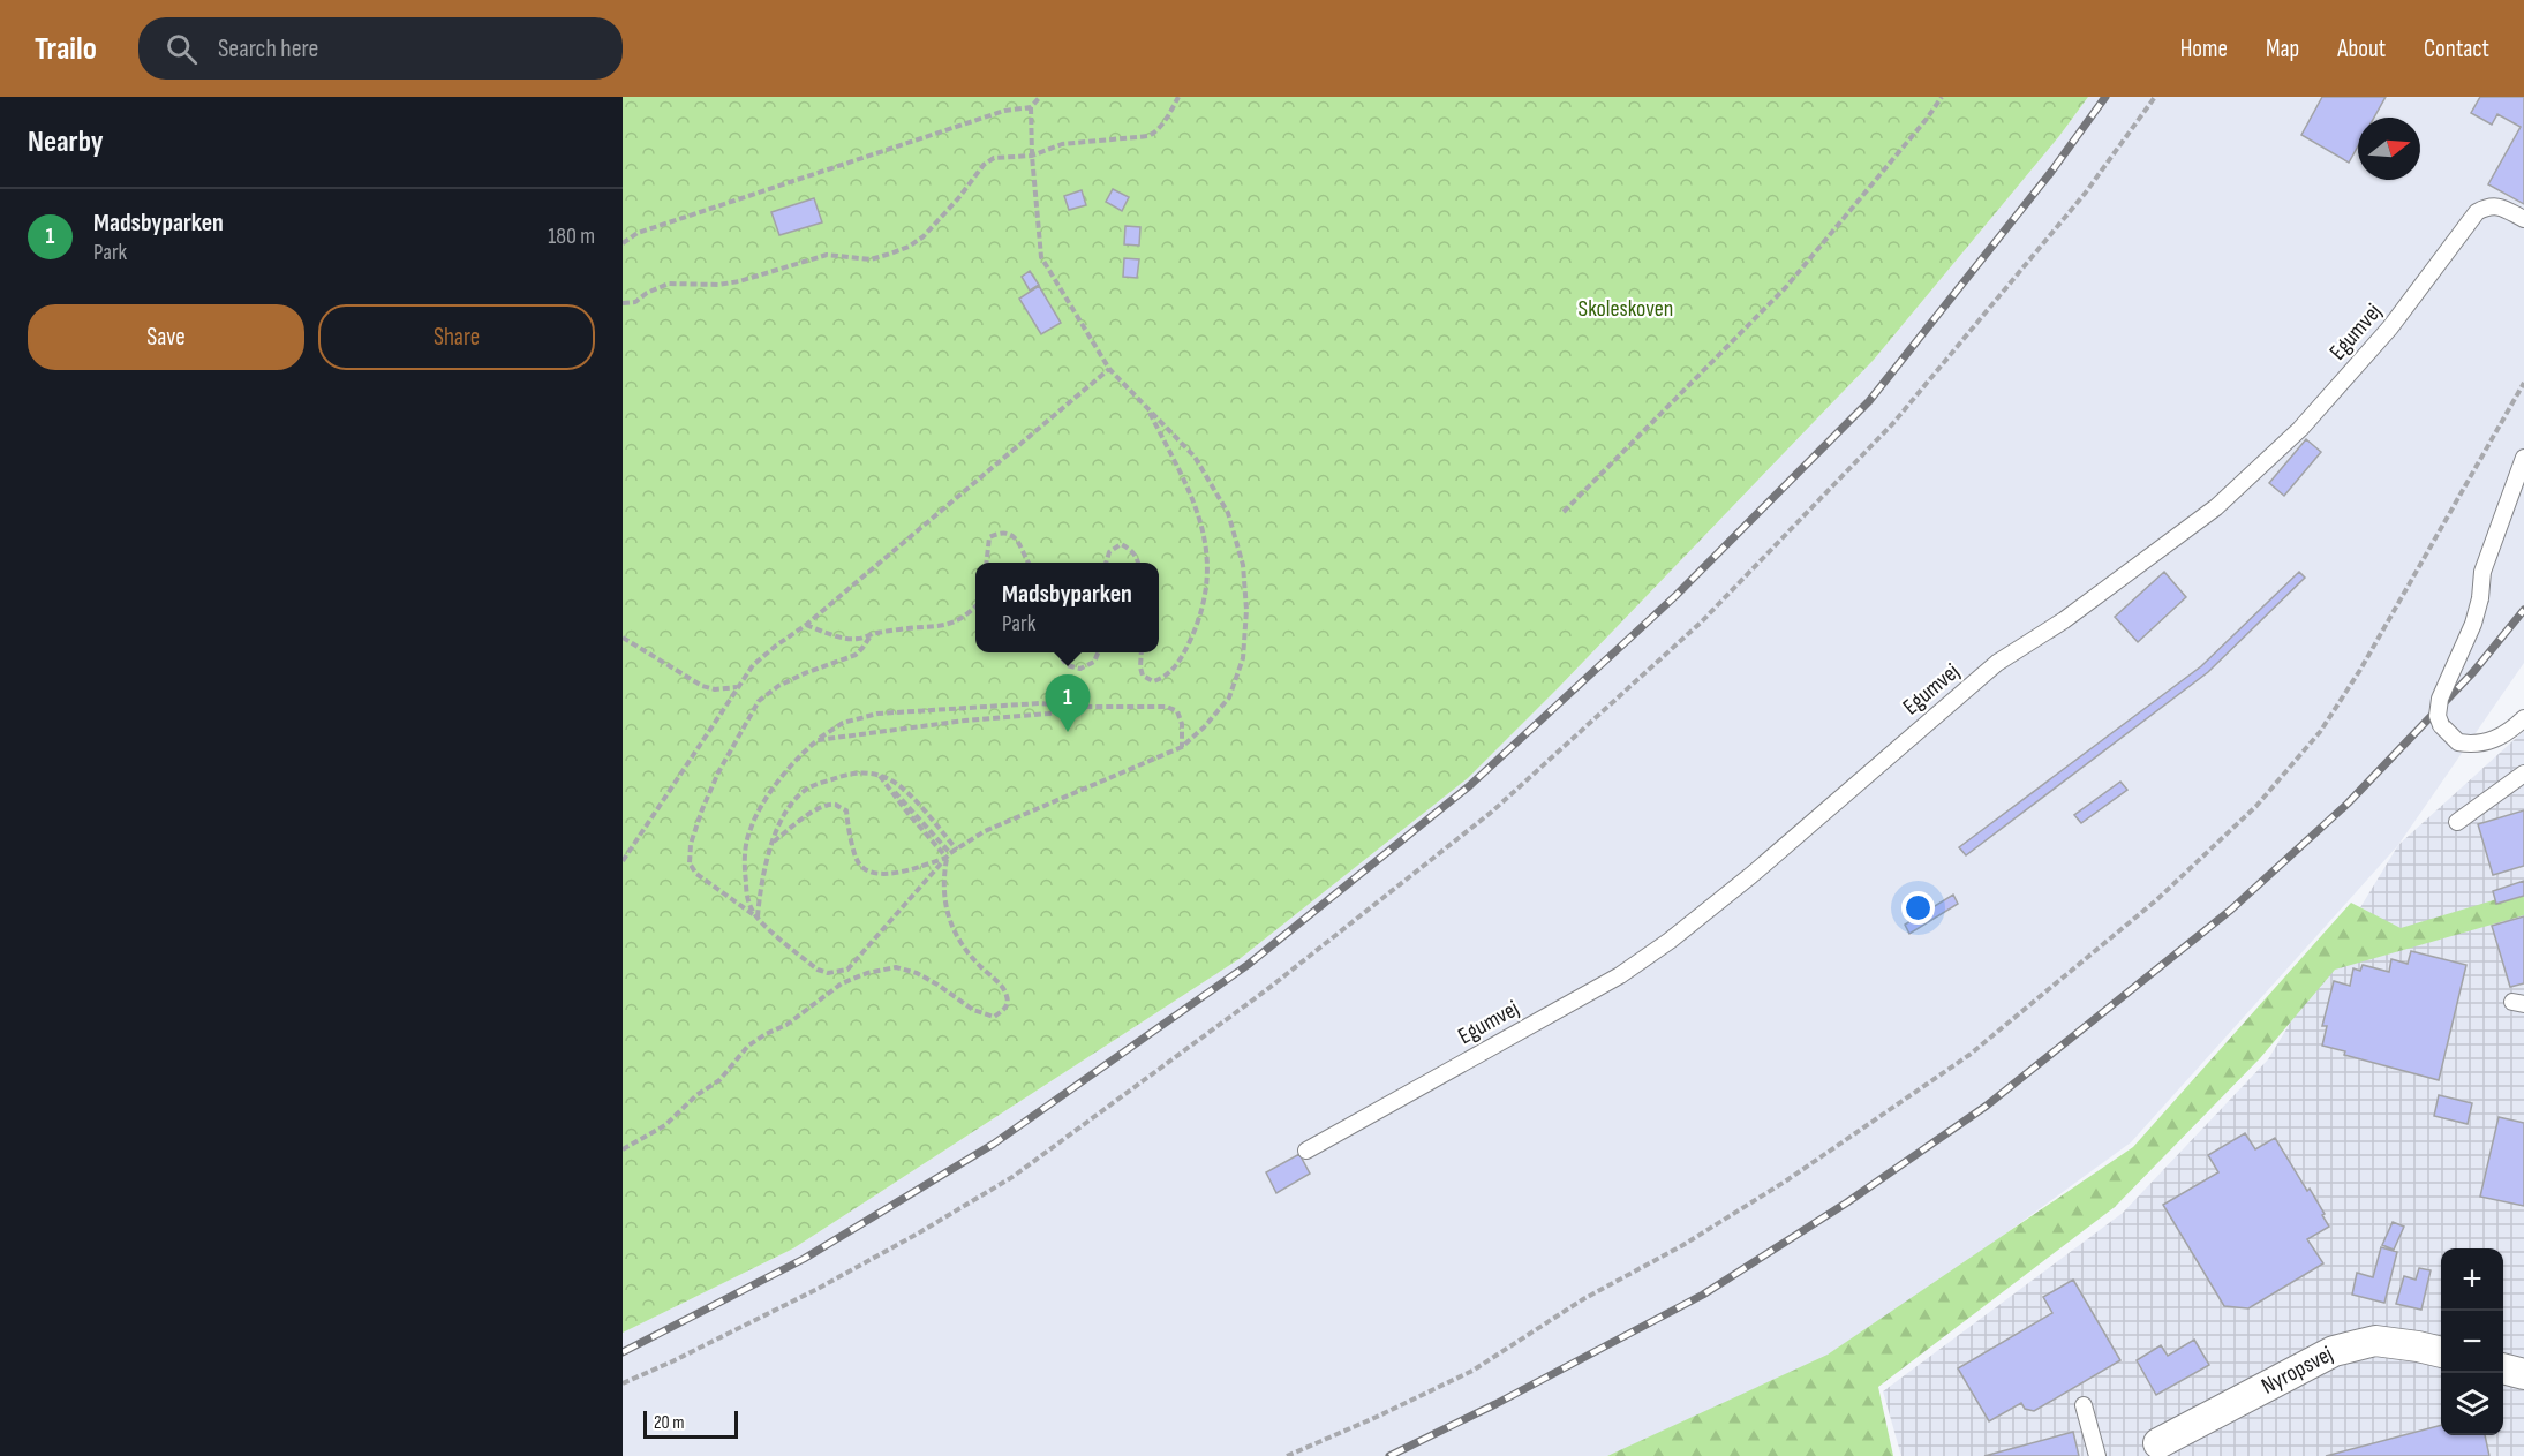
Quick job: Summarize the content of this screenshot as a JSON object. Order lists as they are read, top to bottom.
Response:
{
  "streets": {
    "street": ["Nyropsvej"],
    "lane": ["Egumvej"]
  },
  "parks": ["Skoleskoven"],
  "scale_bar": "20 m",
  "north": "right",
  "page": {
    "header": "Trailo",
    "search": "Search here",
    "nav": [
      "Home",
      "Map",
      "About",
      "Contact"
    ],
    "heading": "Nearby",
    "list": [
      {
        "mark": "1",
        "name": "Madsbyparken",
        "note": "Park",
        "value": "180 m"
      }
    ],
    "buttons": ["Save", "Share"],
    "popup": ["Madsbyparken", "Park"],
    "pins": "1",
    "map_buttons": ["+", "−"],
    "scale": "20 m"
  }
}
